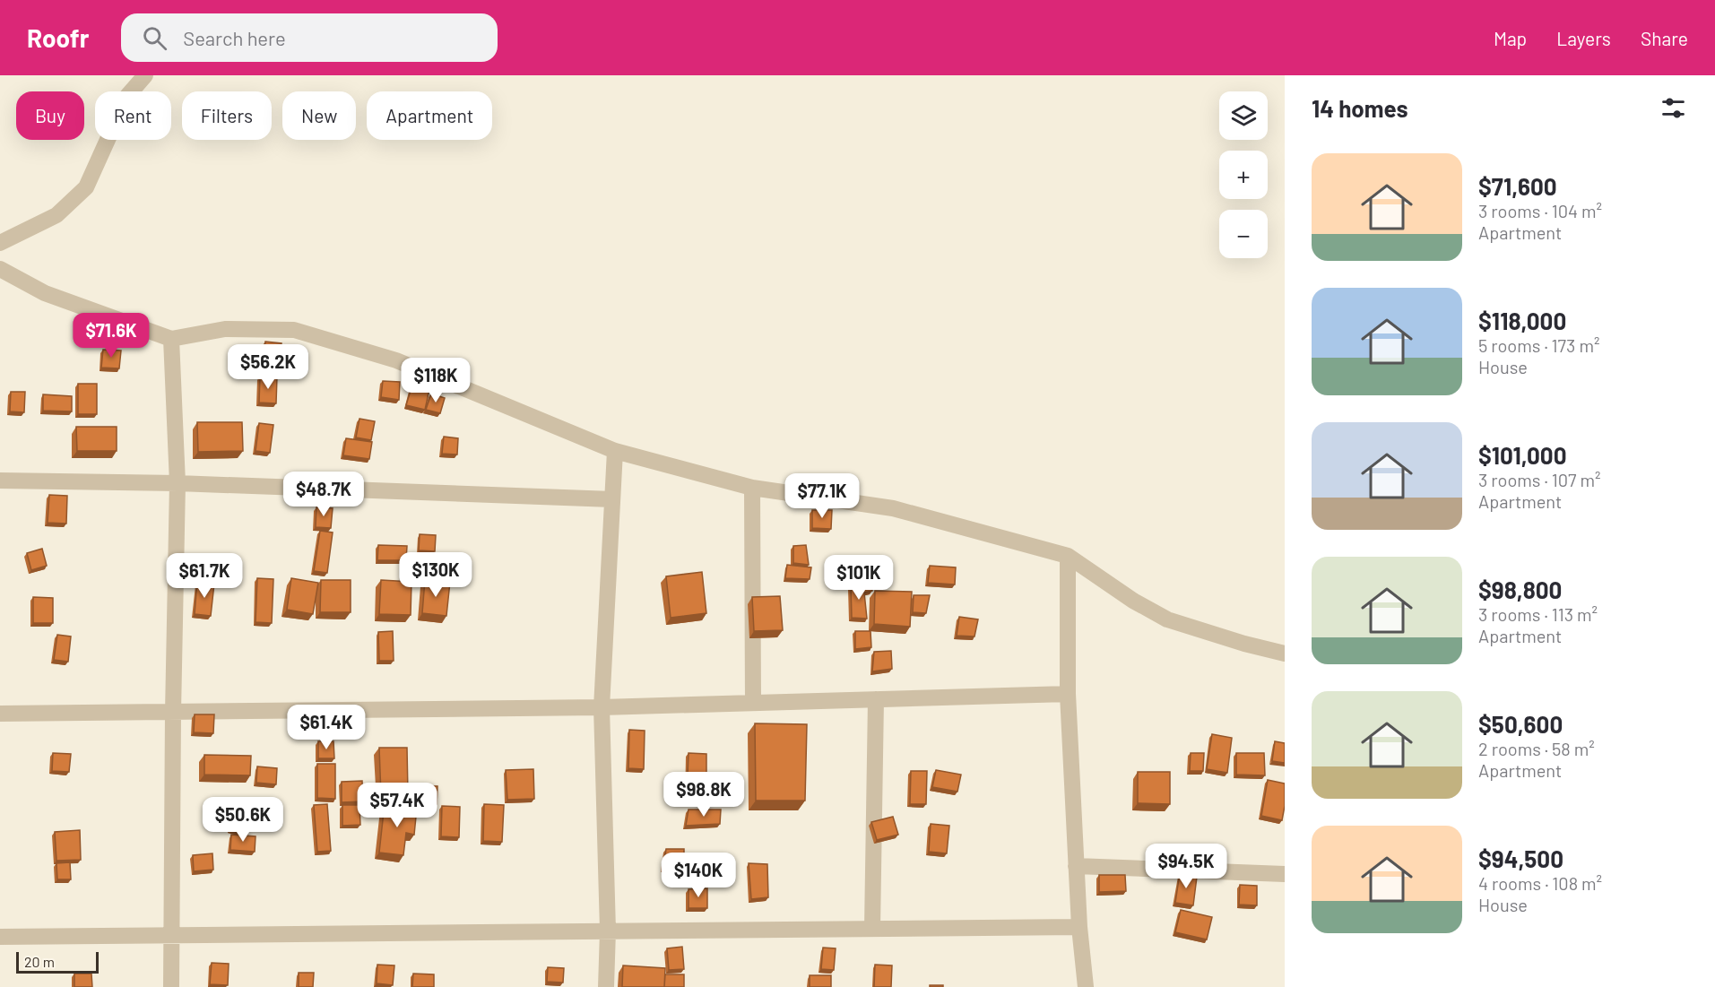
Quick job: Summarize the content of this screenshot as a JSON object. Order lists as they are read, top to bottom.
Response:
{
  "scale_bar": "20 m",
  "page": {
    "header": "Roofr",
    "search": "Search here",
    "nav": ["Map", "Layers", "Share"],
    "heading": "14 homes",
    "map_buttons": ["+", "−"],
    "chip": [
      "Buy",
      "Rent",
      "Filters",
      "New",
      "Apartment"
    ],
    "list": [
      {
        "name": "$71,600",
        "note": "3 rooms · 104 m² · Apartment"
      },
      {
        "name": "$118,000",
        "note": "5 rooms · 173 m² · House"
      },
      {
        "name": "$101,000",
        "note": "3 rooms · 107 m² · Apartment"
      },
      {
        "name": "$98,800",
        "note": "3 rooms · 113 m² · Apartment"
      },
      {
        "name": "$50,600",
        "note": "2 rooms · 58 m² · Apartment"
      },
      {
        "name": "$94,500",
        "note": "4 rooms · 108 m² · House"
      }
    ],
    "price": [
      "$71.6K",
      "$56.2K",
      "$118K",
      "$48.7K",
      "$77.1K",
      "$130K",
      "$61.7K",
      "$101K",
      "$61.4K",
      "$98.8K",
      "$57.4K",
      "$50.6K",
      "$94.5K",
      "$140K"
    ],
    "scale": "20 m"
  }
}
